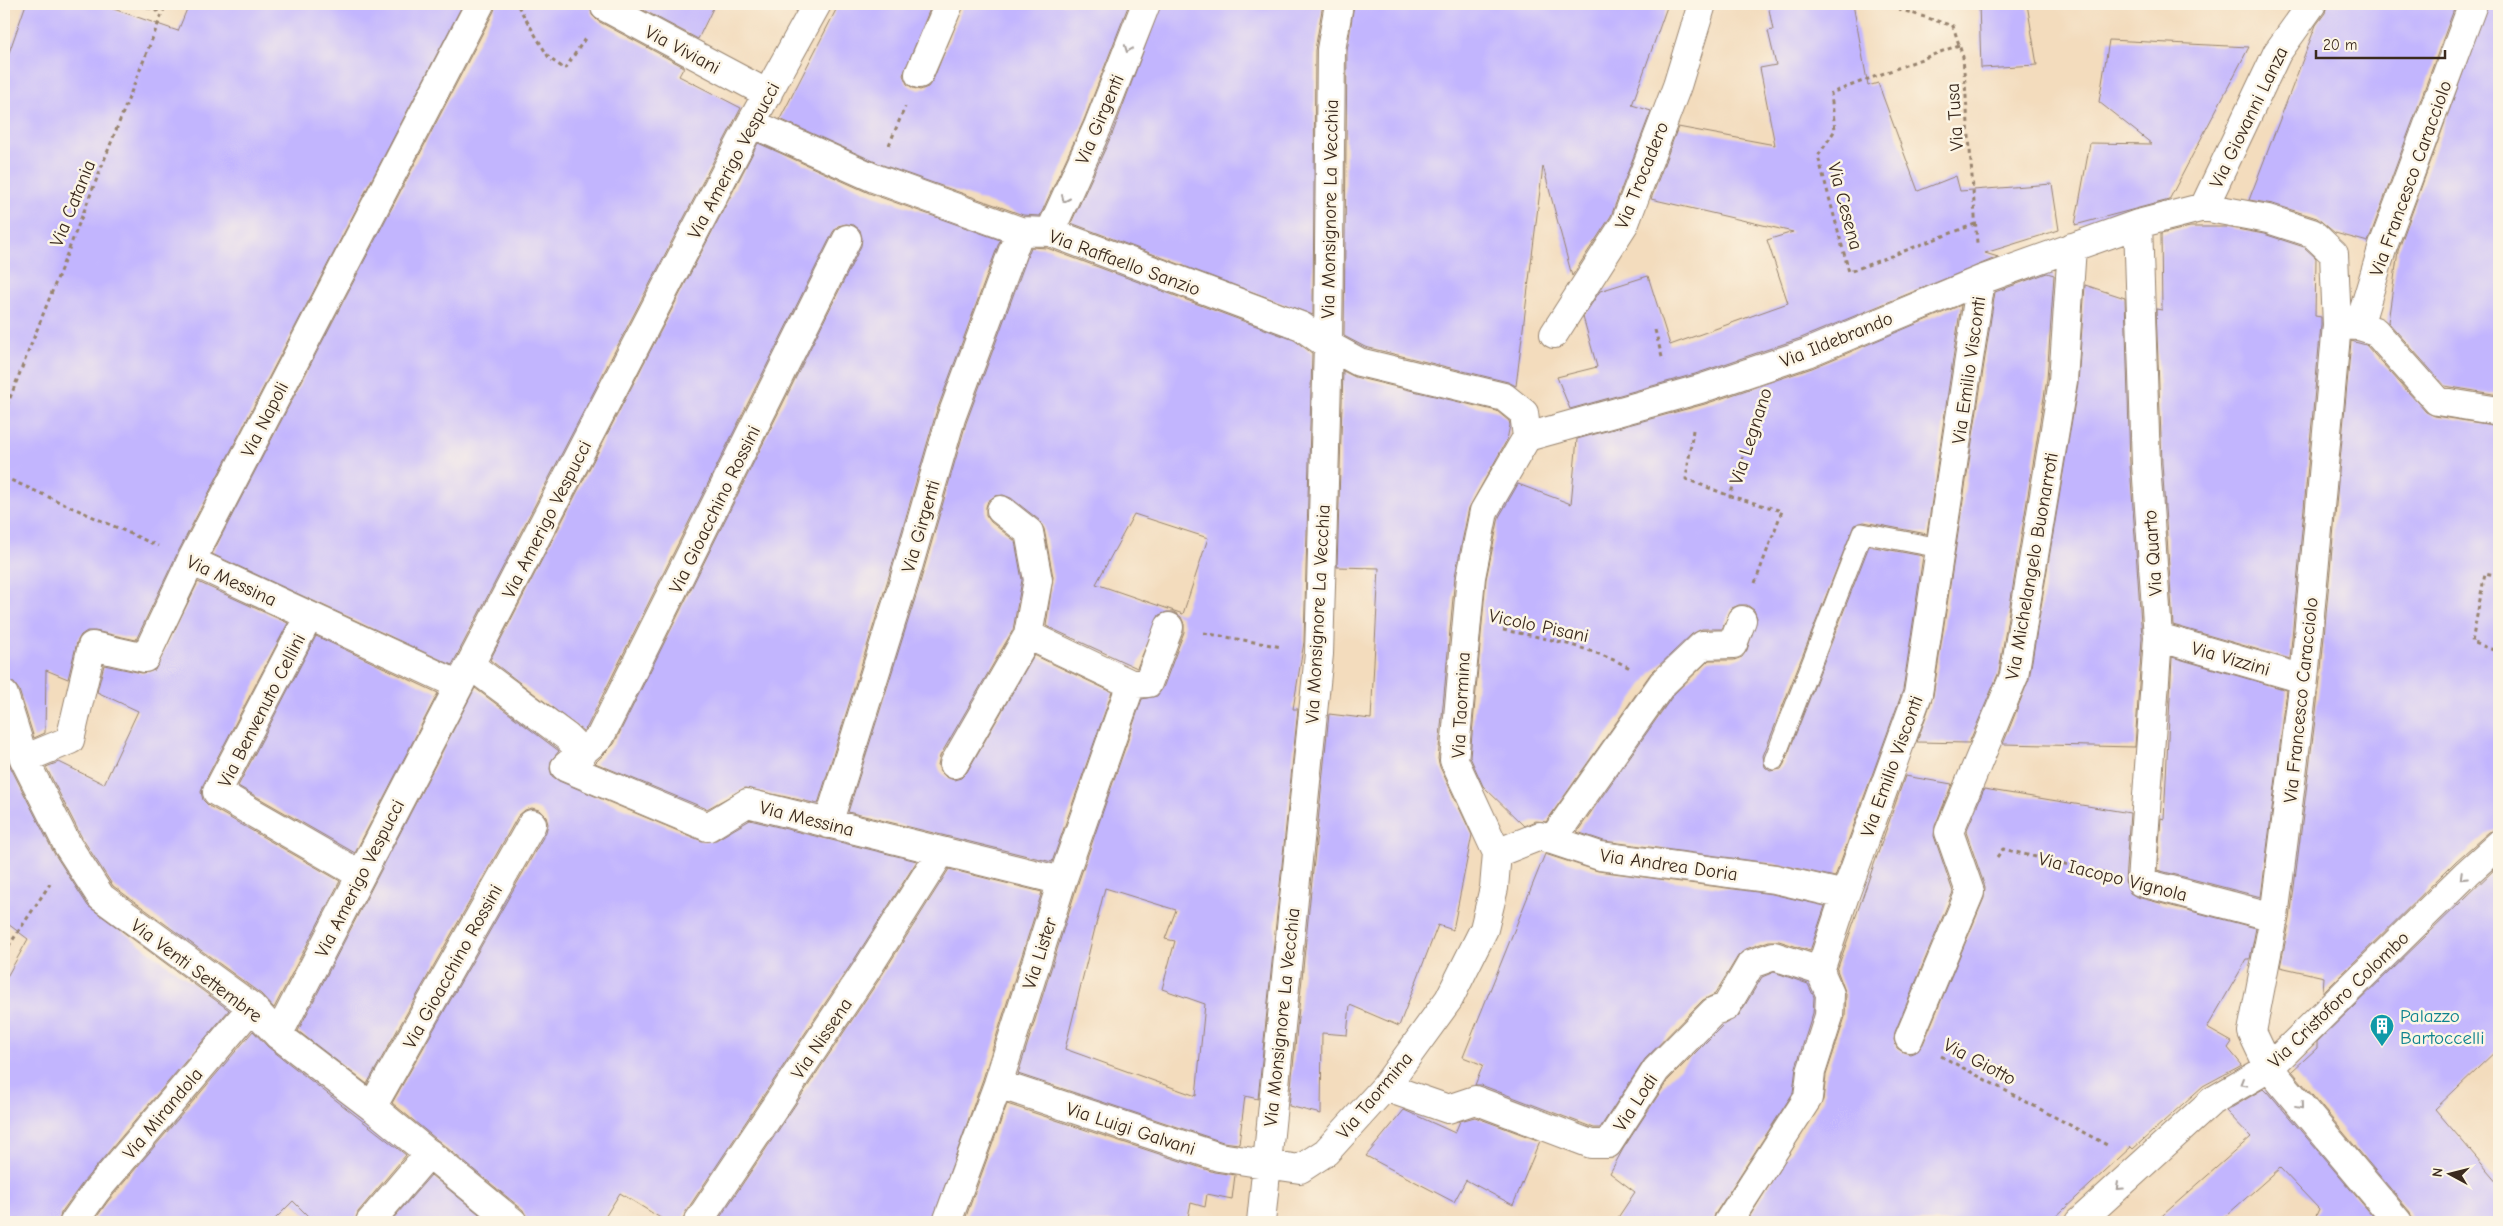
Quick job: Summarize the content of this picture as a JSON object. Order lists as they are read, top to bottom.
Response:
{
  "streets": {
    "street": [
      "Via Viviani",
      "Via Giovanni Lanza",
      "Via Girgenti",
      "Via Amerigo Vespucci",
      "Via Trocadero",
      "Via Francesco Caracciolo",
      "Via Monsignore La Vecchia",
      "Via Raffaello Sanzio",
      "Via Ildebrando",
      "Via Emilio Visconti",
      "Via Napoli",
      "Via Gioacchino Rossini",
      "Via Quarto",
      "Via Michelangelo Buonarroti",
      "Via Messina",
      "Via Vizzini",
      "Via Taormina",
      "Via Benvenuto Cellini",
      "Via Andrea Doria",
      "Via Iacopo Vignola",
      "Via Lister",
      "Via Venti Settembre",
      "Via Cristoforo Colombo",
      "Via Nissena",
      "Via Lodi",
      "Via Mirandola",
      "Via Luigi Galvani"
    ],
    "path": [
      "Via Tusa",
      "Via Catania",
      "Via Cesena",
      "Via Legnano",
      "Vicolo Pisani",
      "Via Giotto"
    ]
  },
  "crossings": [
    ["Via Viviani", "Via Amerigo Vespucci"],
    ["Via Tusa", "Via Cesena"],
    ["Via Tusa", "Via Ildebrando"],
    ["Via Tusa", "Via Emilio Visconti"],
    ["Via Giovanni Lanza", "Via Ildebrando"],
    ["Via Girgenti", "Via Raffaello Sanzio"],
    ["Via Girgenti", "Via Messina"],
    ["Via Amerigo Vespucci", "Via Raffaello Sanzio"],
    ["Via Amerigo Vespucci", "Via Messina"],
    ["Via Amerigo Vespucci", "Via Benvenuto Cellini"],
    ["Via Amerigo Vespucci", "Via Venti Settembre"],
    ["Via Francesco Caracciolo", "Via Vizzini"],
    ["Via Francesco Caracciolo", "Via Iacopo Vignola"],
    ["Via Francesco Caracciolo", "Via Cristoforo Colombo"],
    ["Via Monsignore La Vecchia", "Via Raffaello Sanzio"],
    ["Via Monsignore La Vecchia", "Via Taormina"],
    ["Via Monsignore La Vecchia", "Via Luigi Galvani"],
    ["Via Ildebrando", "Via Emilio Visconti"],
    ["Via Ildebrando", "Via Legnano"],
    ["Via Ildebrando", "Via Quarto"],
    ["Via Ildebrando", "Via Michelangelo Buonarroti"],
    ["Via Ildebrando", "Via Taormina"],
    ["Via Emilio Visconti", "Via Andrea Doria"],
    ["Via Emilio Visconti", "Via Lodi"],
    ["Via Napoli", "Via Messina"],
    ["Via Napoli", "Via Venti Settembre"],
    ["Via Gioacchino Rossini", "Via Messina"],
    ["Via Gioacchino Rossini", "Via Venti Settembre"],
    ["Via Quarto", "Via Vizzini"],
    ["Via Quarto", "Via Iacopo Vignola"],
    ["Via Michelangelo Buonarroti", "Via Iacopo Vignola"],
    ["Via Messina", "Via Benvenuto Cellini"],
    ["Via Messina", "Via Lister"],
    ["Via Messina", "Via Nissena"],
    ["Vicolo Pisani", "Via Taormina"],
    ["Via Taormina", "Via Andrea Doria"],
    ["Via Taormina", "Via Lodi"],
    ["Via Taormina", "Via Luigi Galvani"],
    ["Via Lister", "Via Luigi Galvani"],
    ["Via Venti Settembre", "Via Mirandola"],
    ["Via Cristoforo Colombo", "Via Giotto"]
  ],
  "one_way": ["Via Cristoforo Colombo"],
  "places": {
    "building": ["Palazzo Bartoccelli"]
  },
  "scale_bar": "20 m",
  "north": "left"
}
